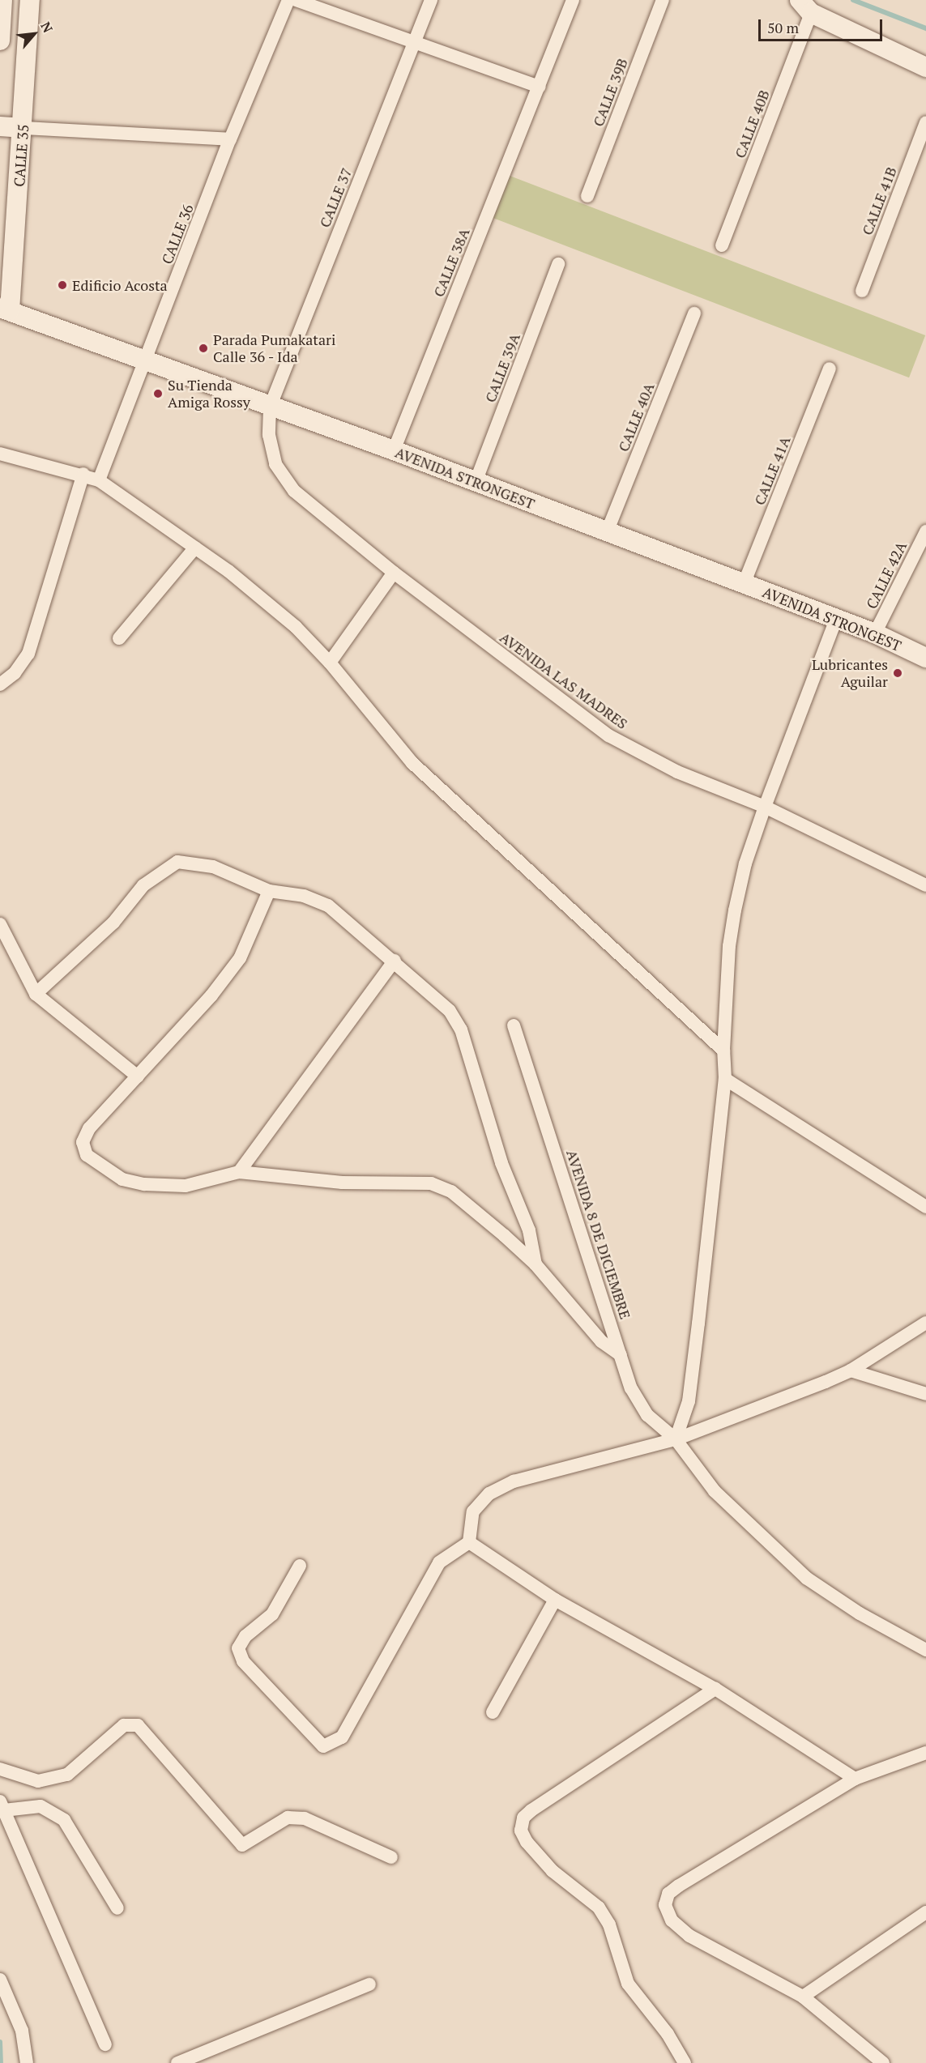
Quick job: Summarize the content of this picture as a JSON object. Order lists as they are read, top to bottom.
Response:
{
  "streets": {
    "main road": ["CALLE 35", "AVENIDA STRONGEST"],
    "street": [
      "CALLE 39B",
      "CALLE 40B",
      "CALLE 37",
      "CALLE 41B",
      "CALLE 36",
      "CALLE 38A",
      "CALLE 39A",
      "CALLE 40A",
      "CALLE 41A",
      "CALLE 42A",
      "AVENIDA LAS MADRES",
      "AVENIDA 8 DE DICIEMBRE"
    ]
  },
  "crossings": [
    ["CALLE 35", "AVENIDA STRONGEST"],
    ["CALLE 37", "AVENIDA STRONGEST"],
    ["CALLE 37", "AVENIDA LAS MADRES"],
    ["CALLE 36", "AVENIDA STRONGEST"],
    ["CALLE 38A", "AVENIDA STRONGEST"],
    ["CALLE 39A", "AVENIDA STRONGEST"],
    ["CALLE 40A", "AVENIDA STRONGEST"],
    ["CALLE 41A", "AVENIDA STRONGEST"],
    ["AVENIDA STRONGEST", "CALLE 42A"],
    ["AVENIDA STRONGEST", "AVENIDA LAS MADRES"]
  ],
  "places": [
    "Edificio Acosta",
    "Parada Pumakatari Calle 36 - Ida",
    "Su Tienda Amiga Rossy",
    "Lubricantes Aguilar"
  ],
  "scale_bar": "50 m",
  "north": "top right"
}
